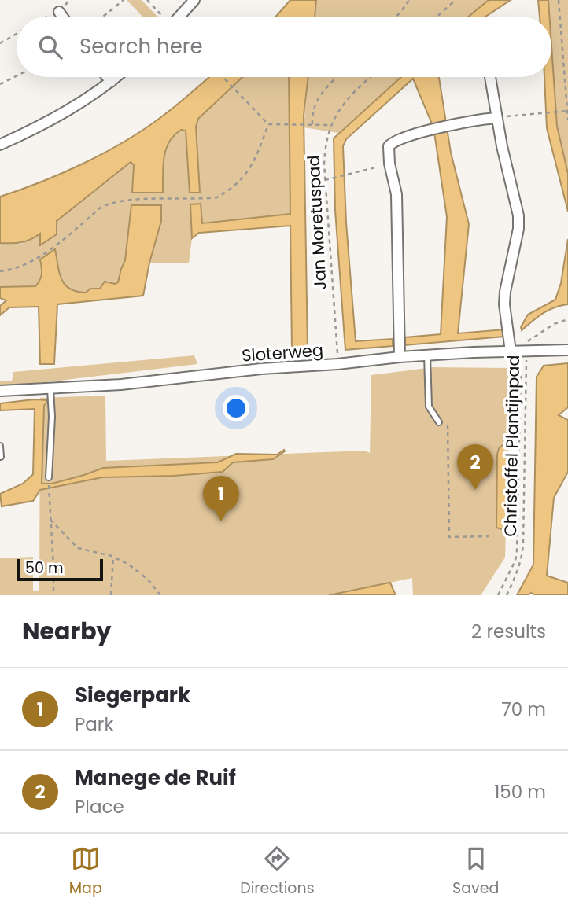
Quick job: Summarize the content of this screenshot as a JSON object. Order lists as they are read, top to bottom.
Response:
{
  "streets": {
    "street": ["Sloterweg"],
    "path": ["Jan Moretuspad", "Christoffel Plantijnpad"]
  },
  "crossings": [
    ["Jan Moretuspad", "Sloterweg"],
    ["Sloterweg", "Christoffel Plantijnpad"]
  ],
  "scale_bar": "50 m",
  "page": {
    "search": "Search here",
    "pins": ["2", "1"],
    "scale": "50 m",
    "heading": ["Nearby", "2 results"],
    "list": [
      {
        "mark": "1",
        "name": "Siegerpark",
        "note": "Park",
        "value": "70 m"
      },
      {
        "mark": "2",
        "name": "Manege de Ruif",
        "note": "Place",
        "value": "150 m"
      }
    ],
    "nav": ["Map", "Directions", "Saved"]
  }
}
